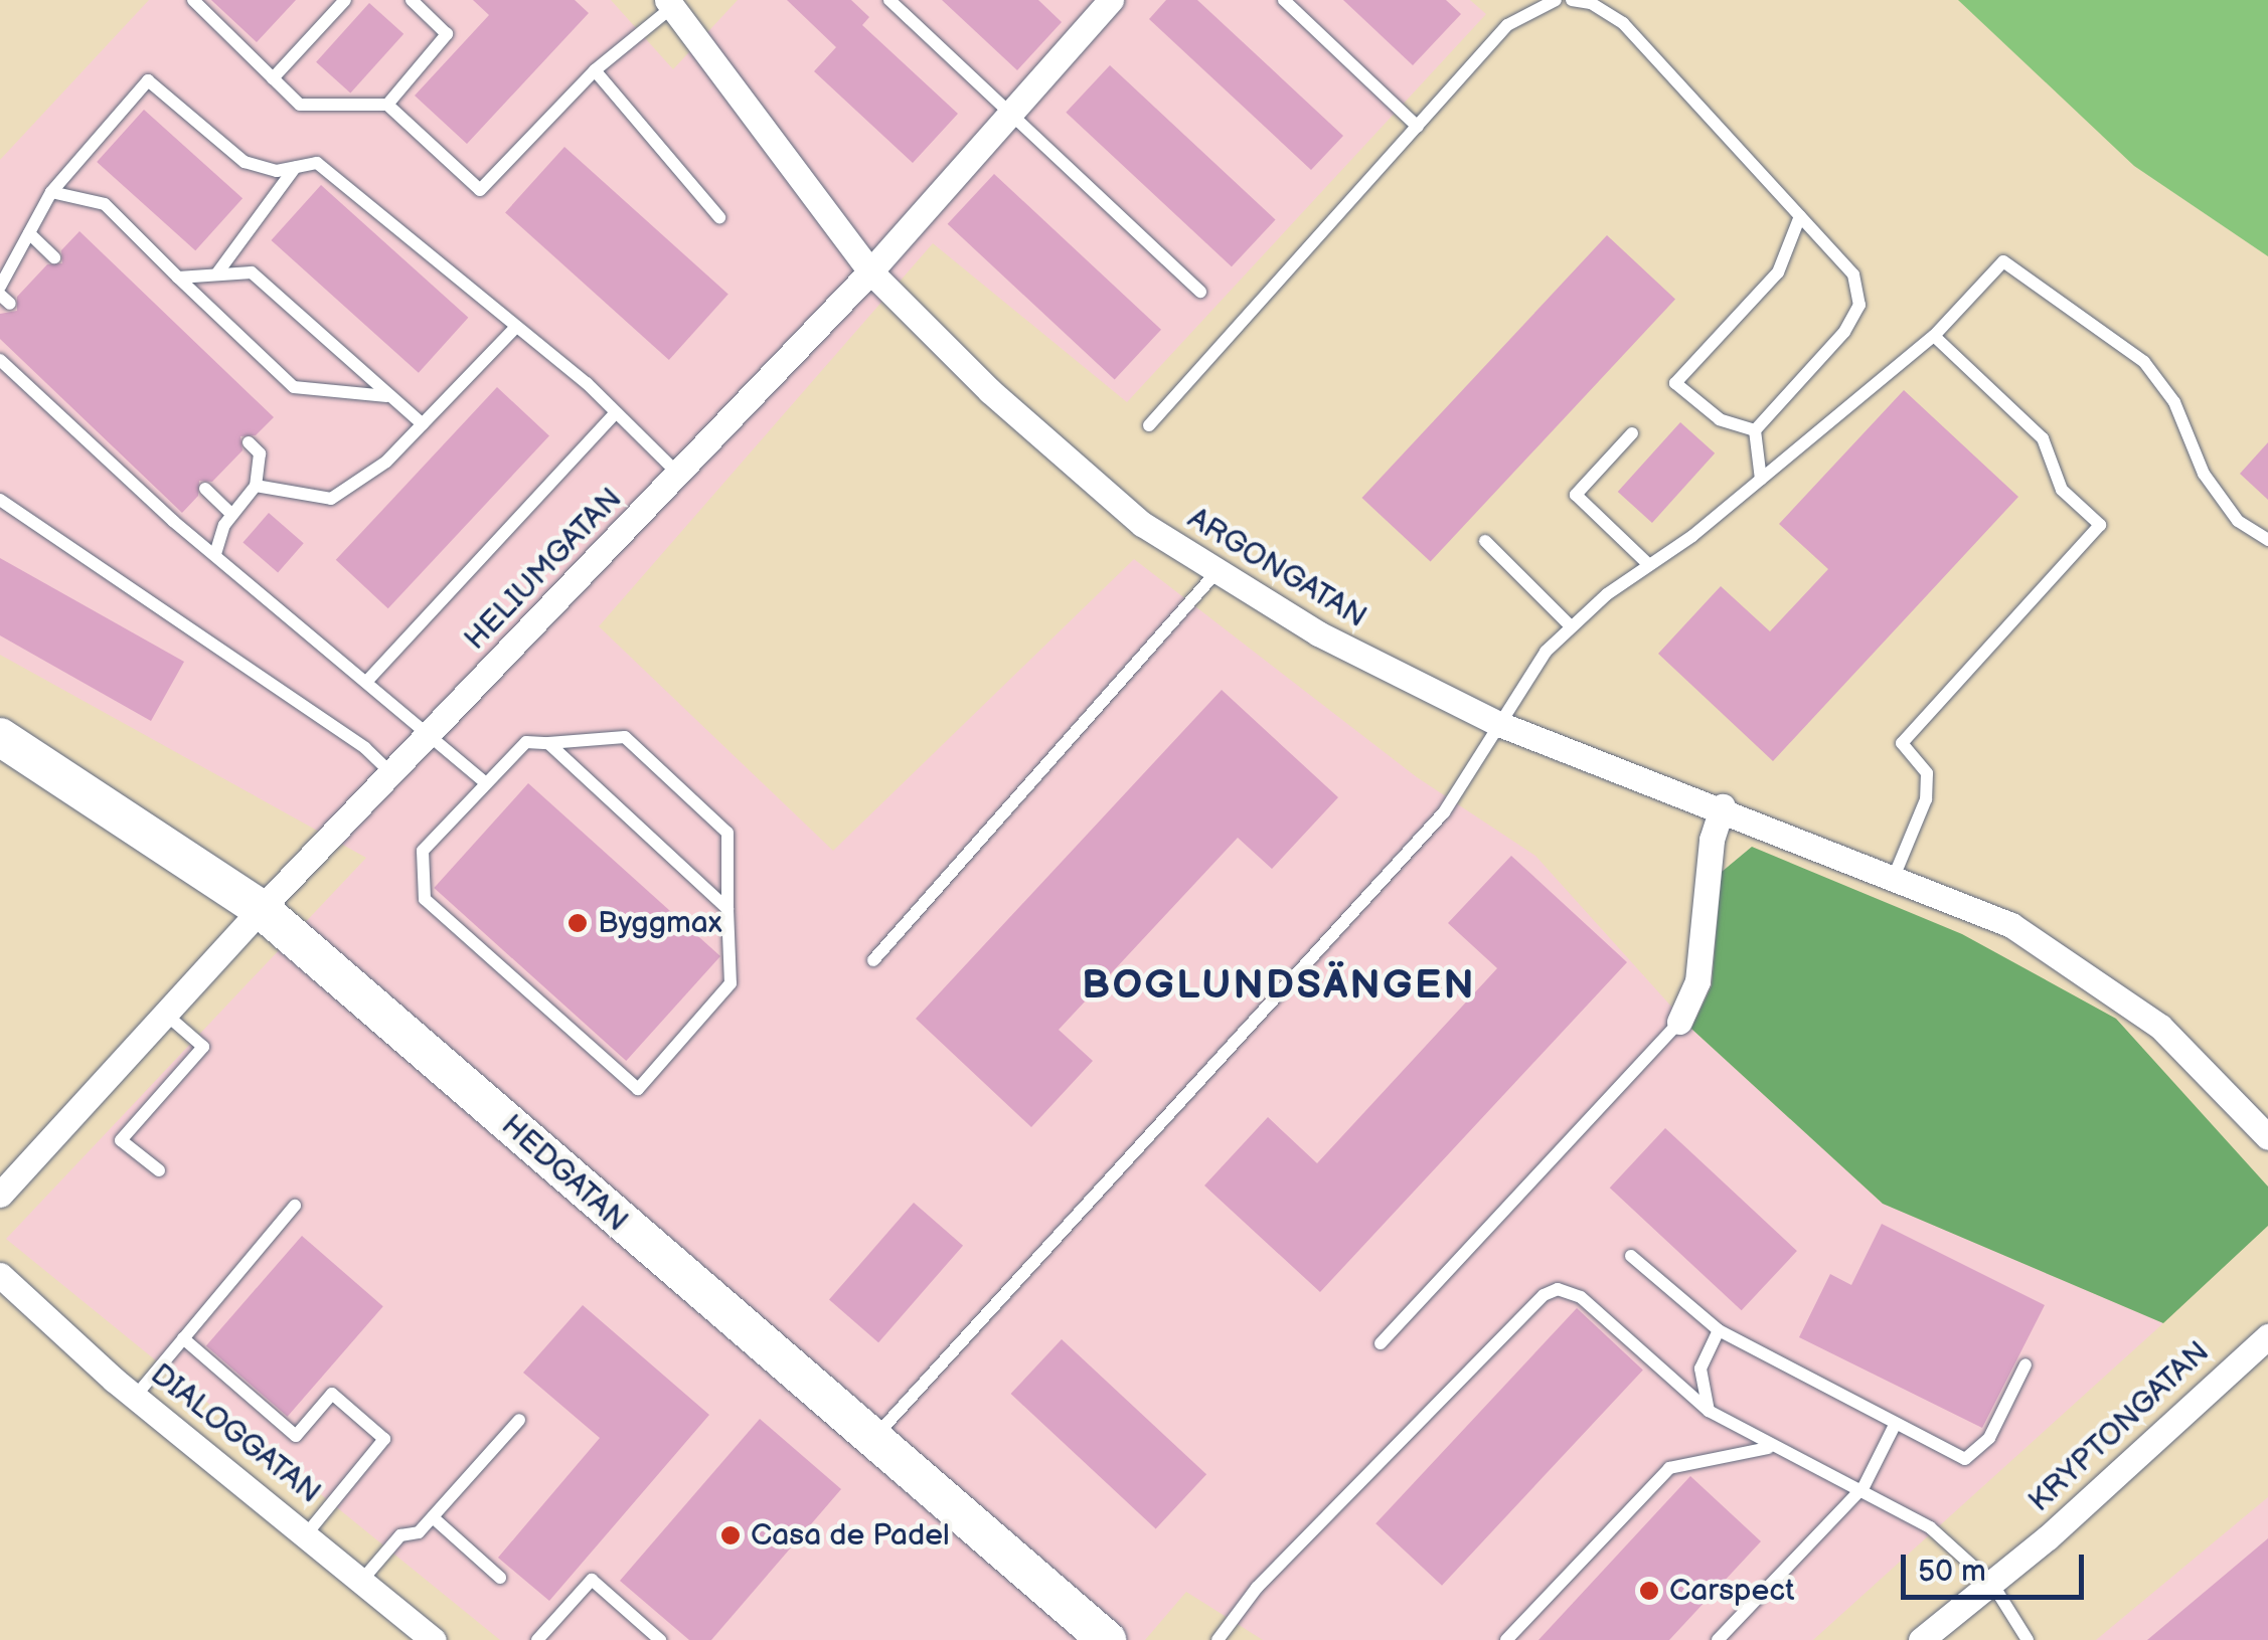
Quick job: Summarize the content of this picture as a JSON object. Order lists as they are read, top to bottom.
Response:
{
  "streets": {
    "street": [
      "ARGONGATAN",
      "HELIUMGATAN",
      "HEDGATAN",
      "KRYPTONGATAN",
      "DIALOGGATAN"
    ]
  },
  "crossings": [
    ["ARGONGATAN", "HELIUMGATAN"],
    ["HELIUMGATAN", "HEDGATAN"]
  ],
  "districts": ["BOGLUNDSÄNGEN"],
  "places": ["Byggmax", "Casa de Padel", "Carspect"],
  "scale_bar": "50 m"
}
